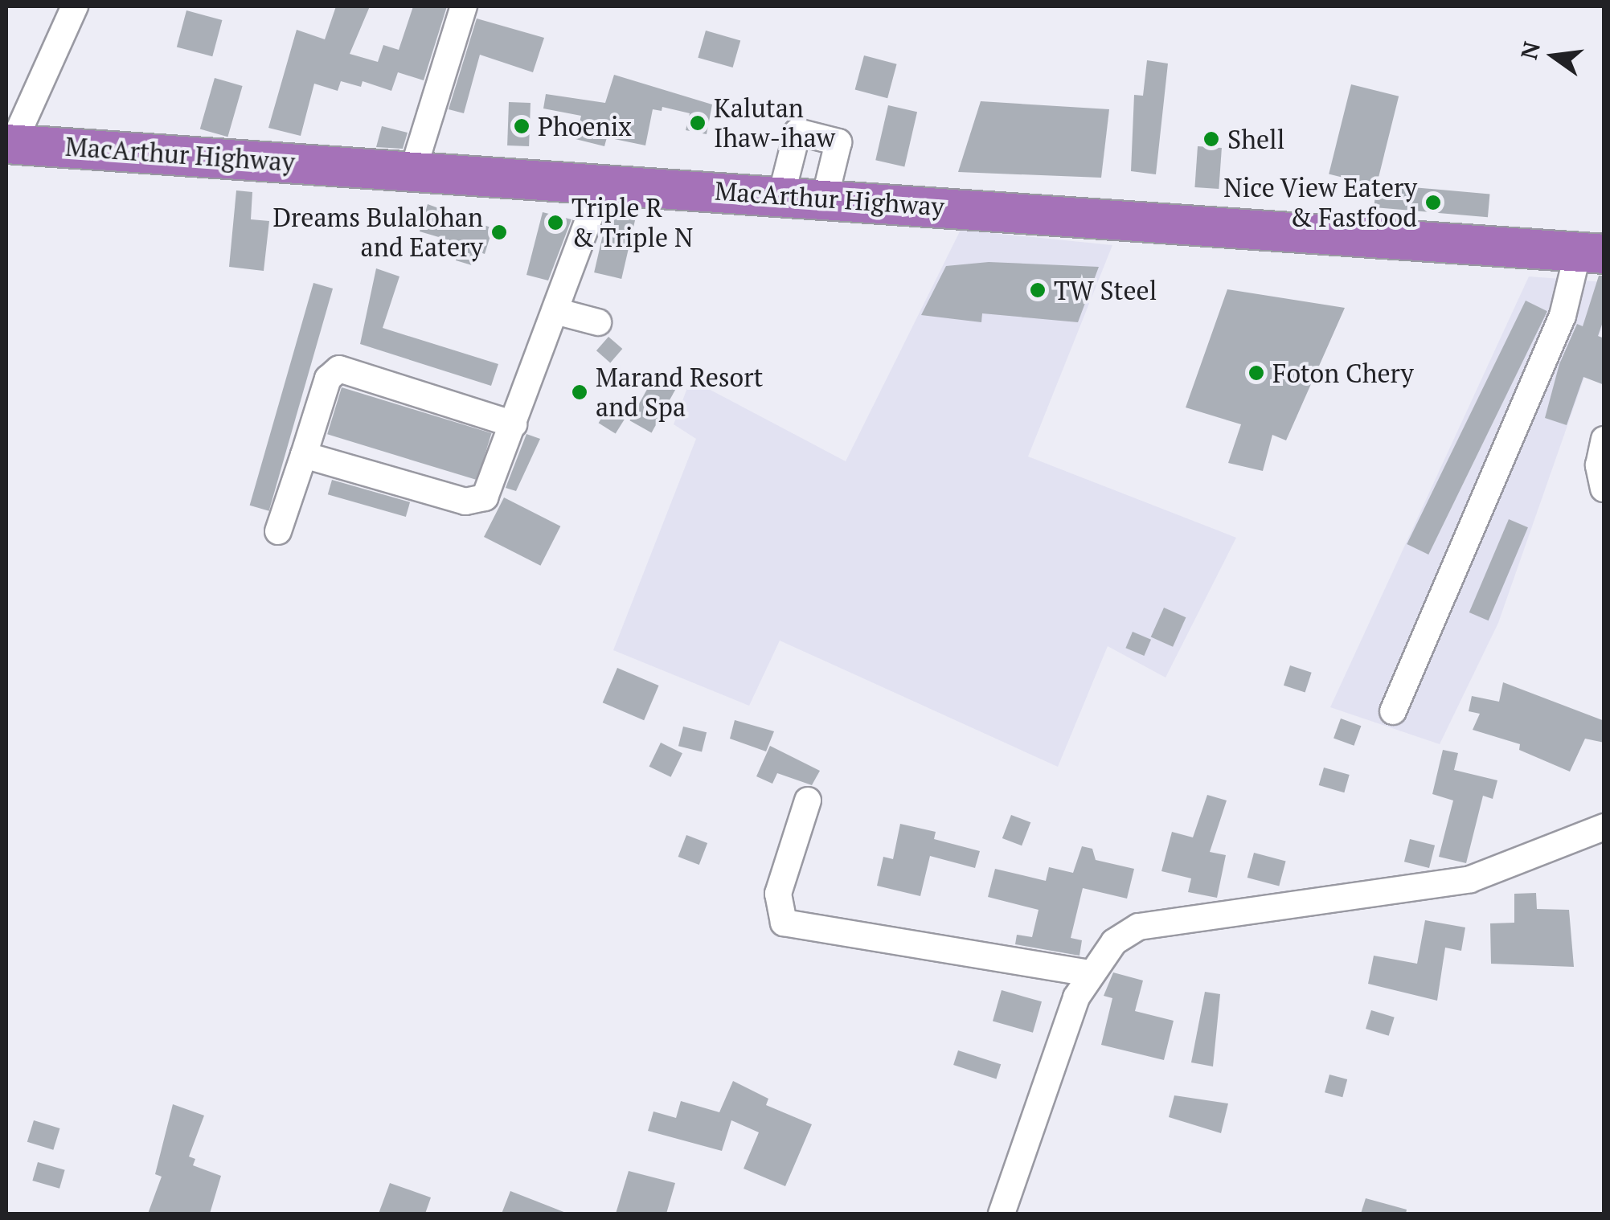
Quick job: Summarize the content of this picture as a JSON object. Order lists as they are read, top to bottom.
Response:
{
  "streets": {
    "highway": ["MacArthur Highway"]
  },
  "places": [
    "Kalutan Ihaw-ihaw",
    "Phoenix",
    "Shell",
    "Nice View Eatery & Fastfood",
    "Triple R & Triple N",
    "Dreams Bulalohan and Eatery",
    "TW Steel",
    "Foton Chery",
    "Marand Resort and Spa"
  ],
  "north": "left"
}
